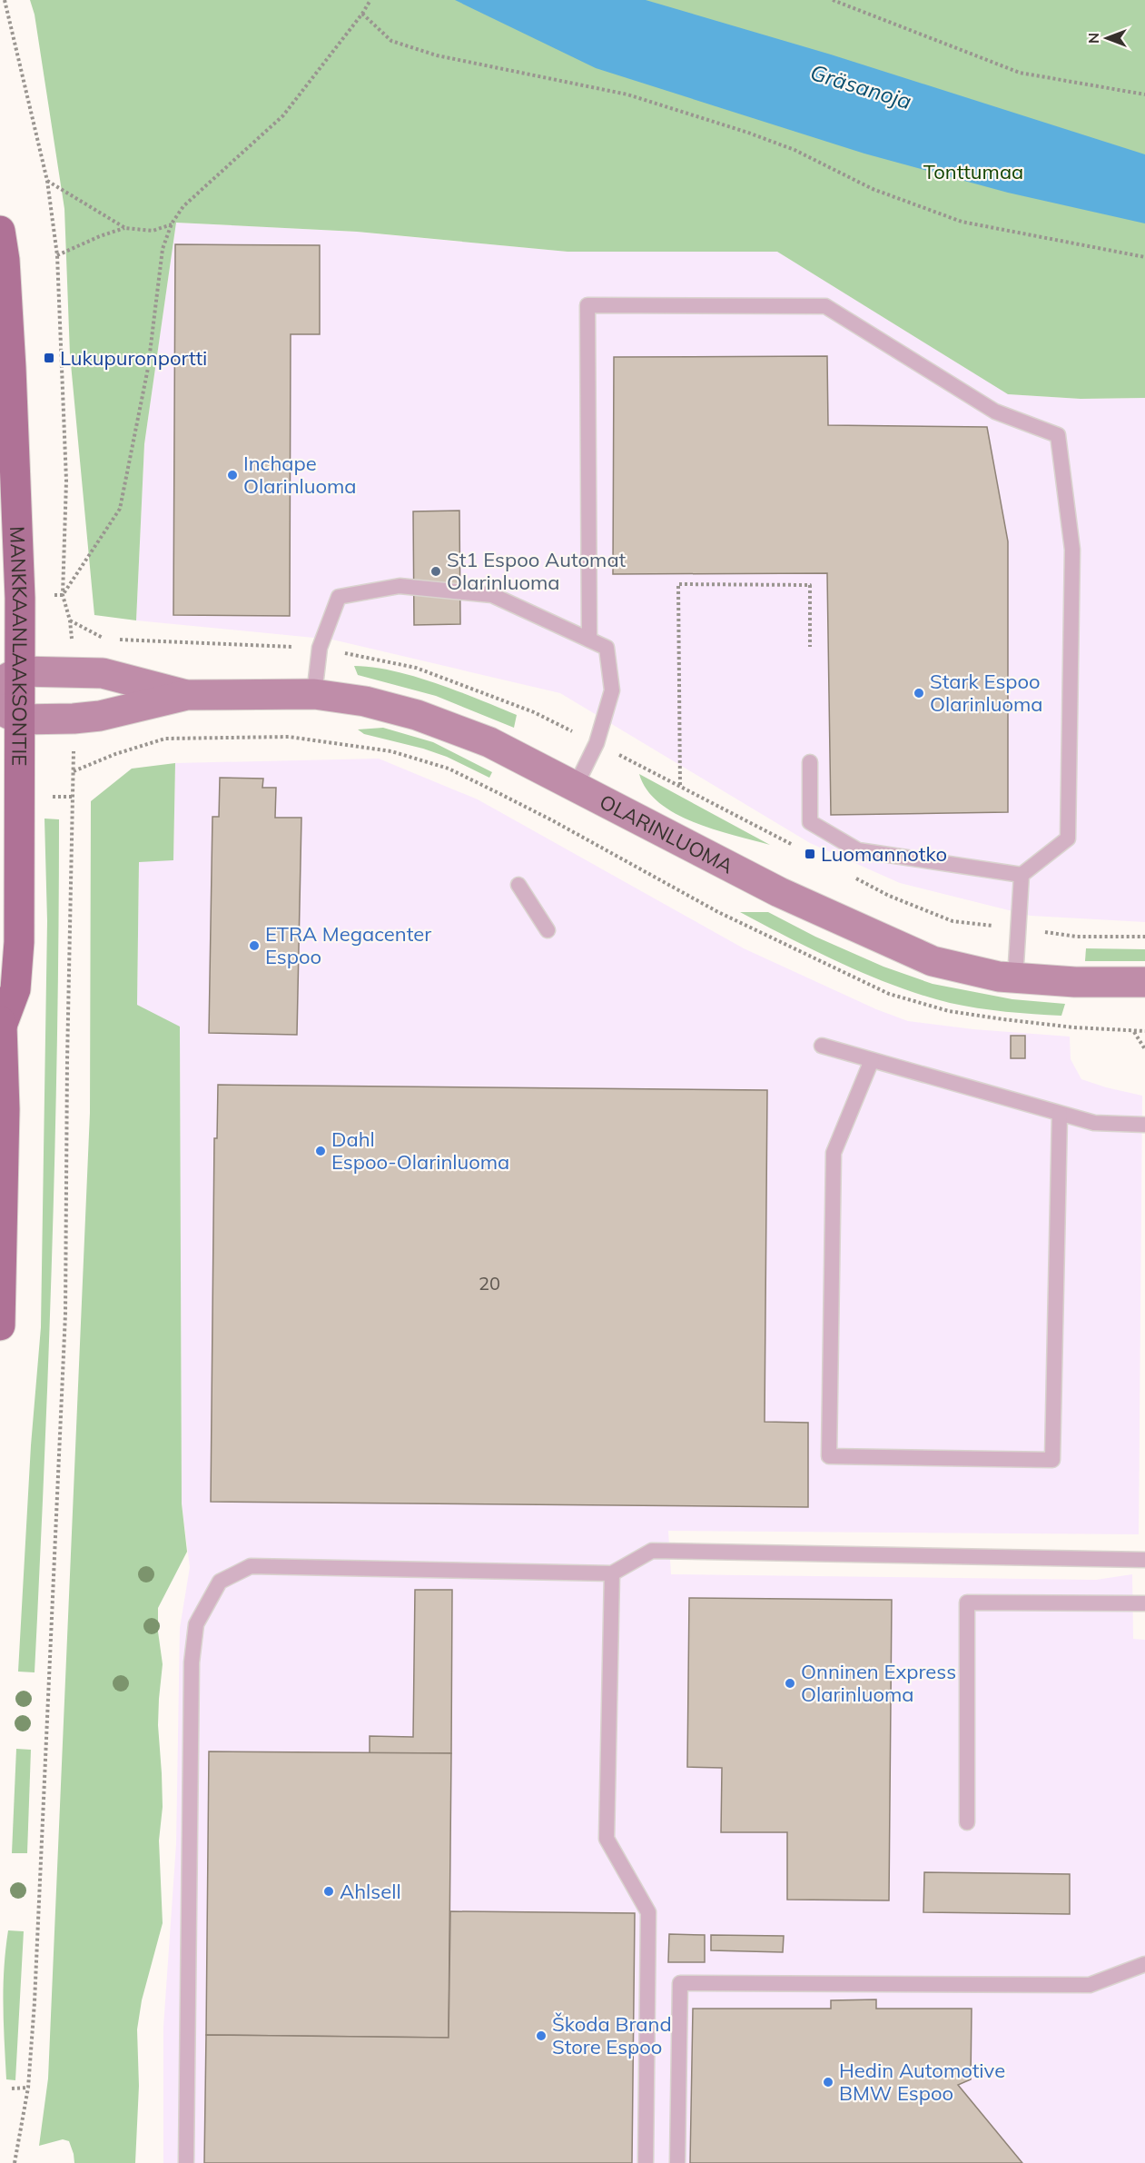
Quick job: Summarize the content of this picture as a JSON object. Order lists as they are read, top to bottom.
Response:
{
  "streets": {
    "main road": ["MANKKAANLAAKSONTIE", "OLARINLUOMA"]
  },
  "crossings": [
    ["MANKKAANLAAKSONTIE", "OLARINLUOMA"]
  ],
  "water": ["Gräsanoja"],
  "parks": ["Tonttumaa"],
  "places": {
    "transit": ["Lukupuronportti", "Luomannotko"],
    "other": [
      "Inchape Olarinluoma",
      "St1 Espoo Automat Olarinluoma",
      "Stark Espoo Olarinluoma",
      "ETRA Megacenter Espoo",
      "Dahl Espoo-Olarinluoma",
      "Onninen Express Olarinluoma",
      "Ahlsell",
      "Škoda Brand Store Espoo",
      "Hedin Automotive BMW Espoo"
    ]
  },
  "house_numbers": ["20"],
  "north": "left"
}
